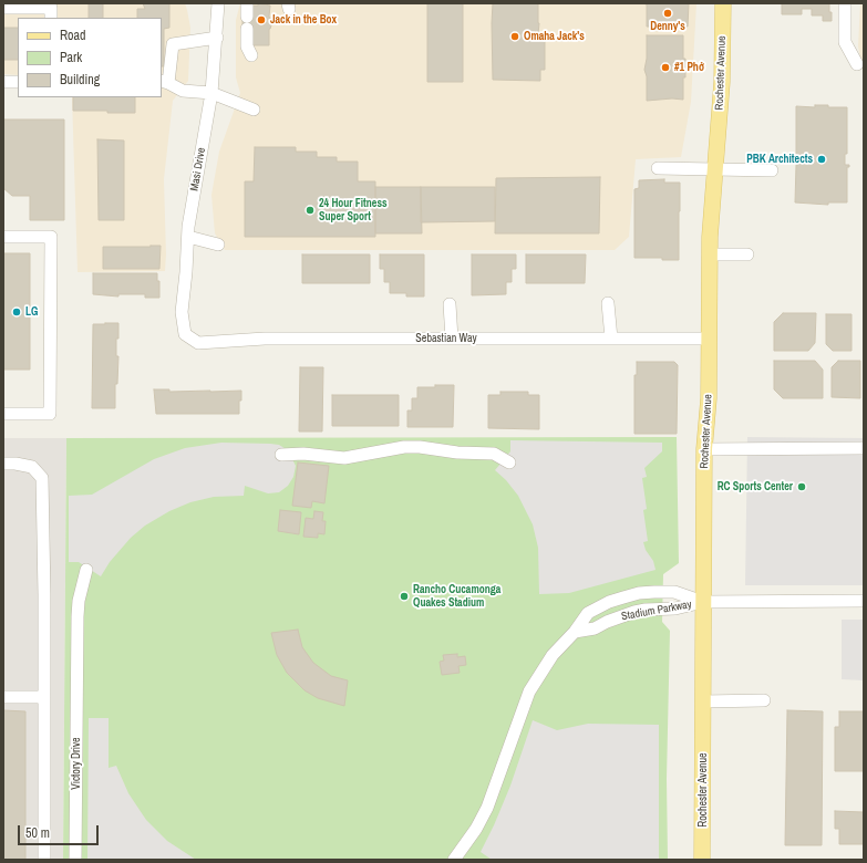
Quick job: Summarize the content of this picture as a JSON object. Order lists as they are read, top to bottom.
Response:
{
  "streets": {
    "main road": ["Rochester Avenue"],
    "street": [
      "Masi Drive",
      "Sebastian Way",
      "Stadium Parkway",
      "Victory Drive"
    ]
  },
  "crossings": [
    ["Rochester Avenue", "Sebastian Way"],
    ["Rochester Avenue", "Stadium Parkway"],
    ["Masi Drive", "Sebastian Way"]
  ],
  "places": [
    "Denny's",
    "Jack in the Box",
    "Omaha Jack's",
    "#1 Phở",
    "PBK Architects",
    "24 Hour Fitness Super Sport",
    "LG",
    "RC Sports Center",
    "Rancho Cucamonga Quakes Stadium"
  ],
  "legend": ["Road", "Park", "Building"],
  "scale_bar": "50 m"
}
